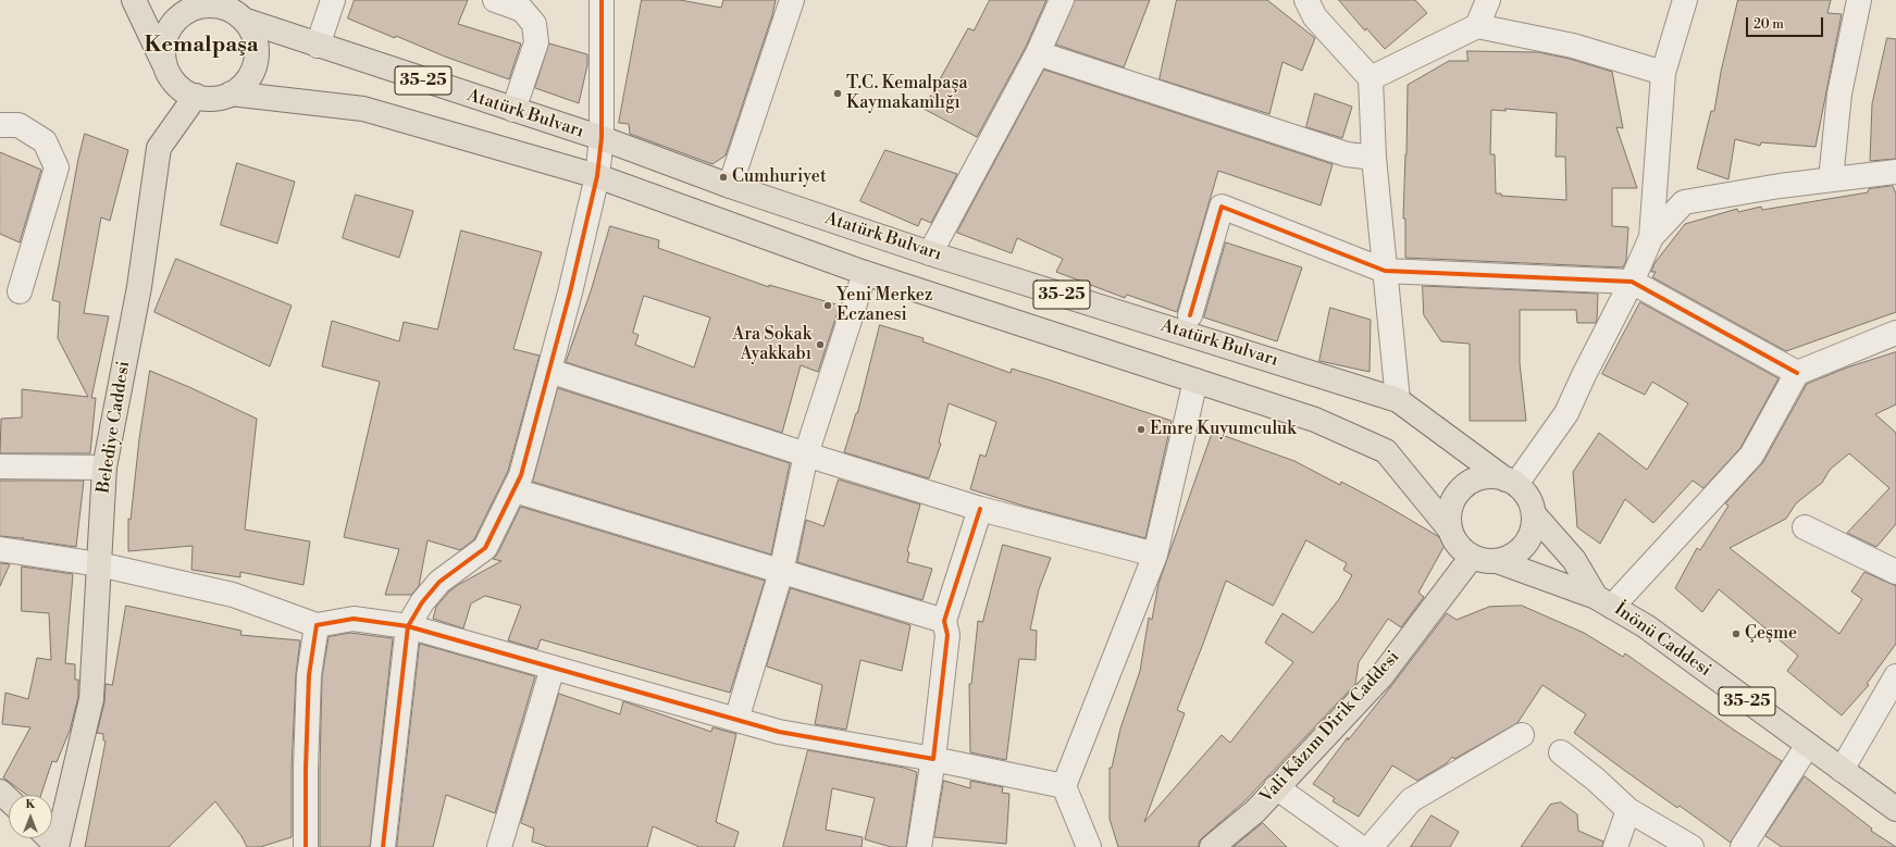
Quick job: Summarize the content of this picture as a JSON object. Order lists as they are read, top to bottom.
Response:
{
  "streets": {
    "main road": [
      "35-25",
      "Atatürk Bulvarı",
      "Belediye Caddesi",
      "İnönü Caddesi",
      "Vali Kâzım Dirik Caddesi"
    ]
  },
  "crossings": [
    ["35-25", "Atatürk Bulvarı"],
    ["35-25", "Belediye Caddesi"],
    ["35-25", "İnönü Caddesi"],
    ["35-25", "Vali Kâzım Dirik Caddesi"],
    ["Atatürk Bulvarı", "Belediye Caddesi"],
    ["Atatürk Bulvarı", "İnönü Caddesi"],
    ["Atatürk Bulvarı", "Vali Kâzım Dirik Caddesi"],
    ["İnönü Caddesi", "Vali Kâzım Dirik Caddesi"]
  ],
  "districts": ["Kemalpaşa"],
  "places": [
    "T.C. Kemalpaşa Kaymakamlığı",
    "Cumhuriyet",
    "Yeni Merkez Eczanesi",
    "Ara Sokak Ayakkabı",
    "Emre Kuyumculuk",
    "Çeşme"
  ],
  "scale_bar": "20 m",
  "north": "top"
}
